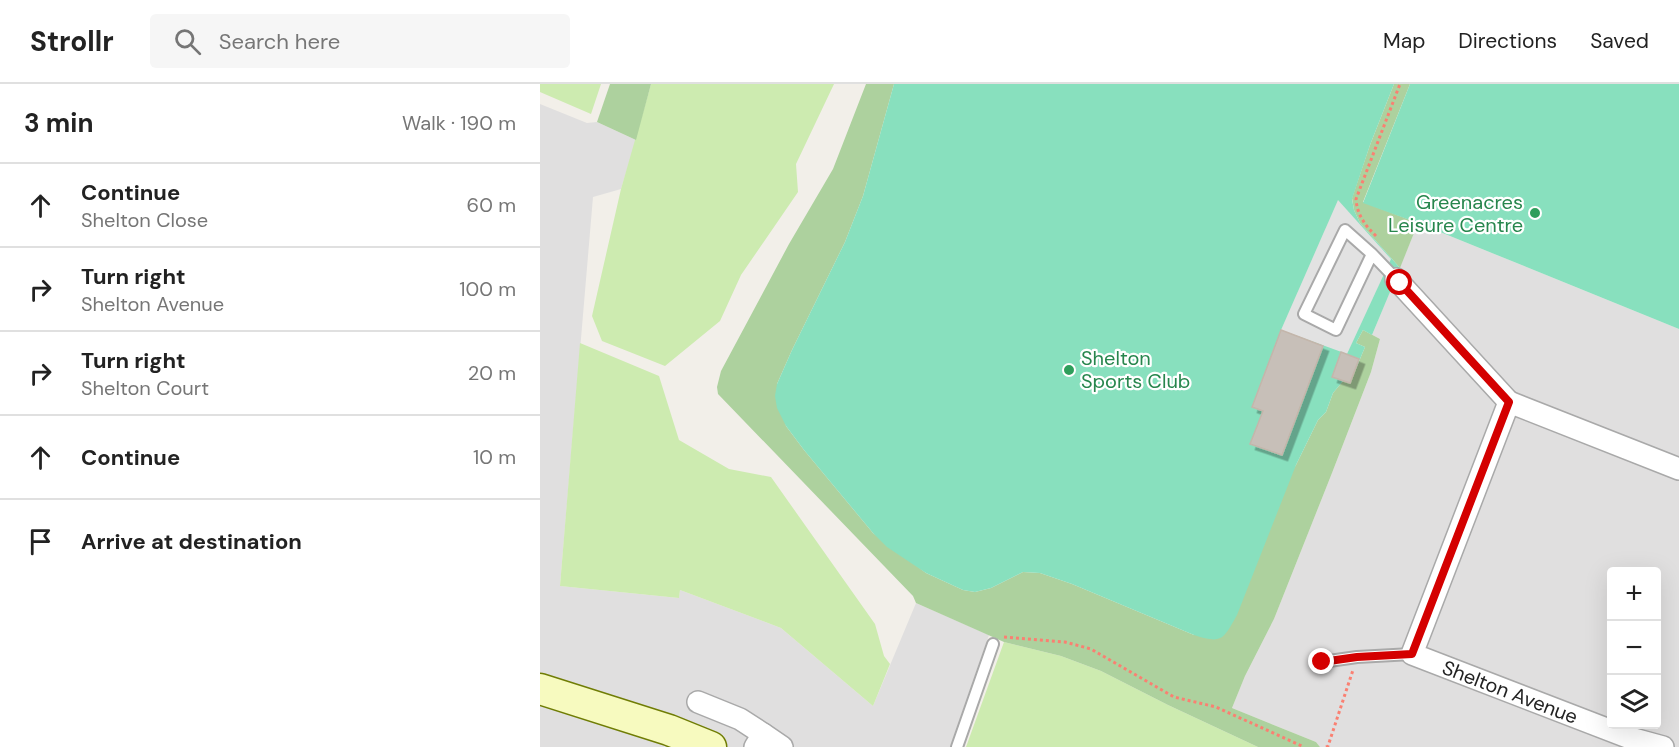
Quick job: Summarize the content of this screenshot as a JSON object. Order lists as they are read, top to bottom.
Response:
{
  "streets": {
    "street": ["Shelton Avenue"]
  },
  "places": ["Greenacres Leisure Centre", "Shelton Sports Club"],
  "page": {
    "header": "Strollr",
    "search": "Search here",
    "nav": ["Map", "Directions", "Saved"],
    "heading": ["3 min", "Walk · 190 m"],
    "list": [
      ["Continue", "Shelton Close", "60 m"],
      ["Turn right", "Shelton Avenue", "100 m"],
      ["Turn right", "Shelton Court", "20 m"],
      ["Continue", "10 m"],
      "Arrive at destination"
    ],
    "map_buttons": ["+", "−"]
  }
}
